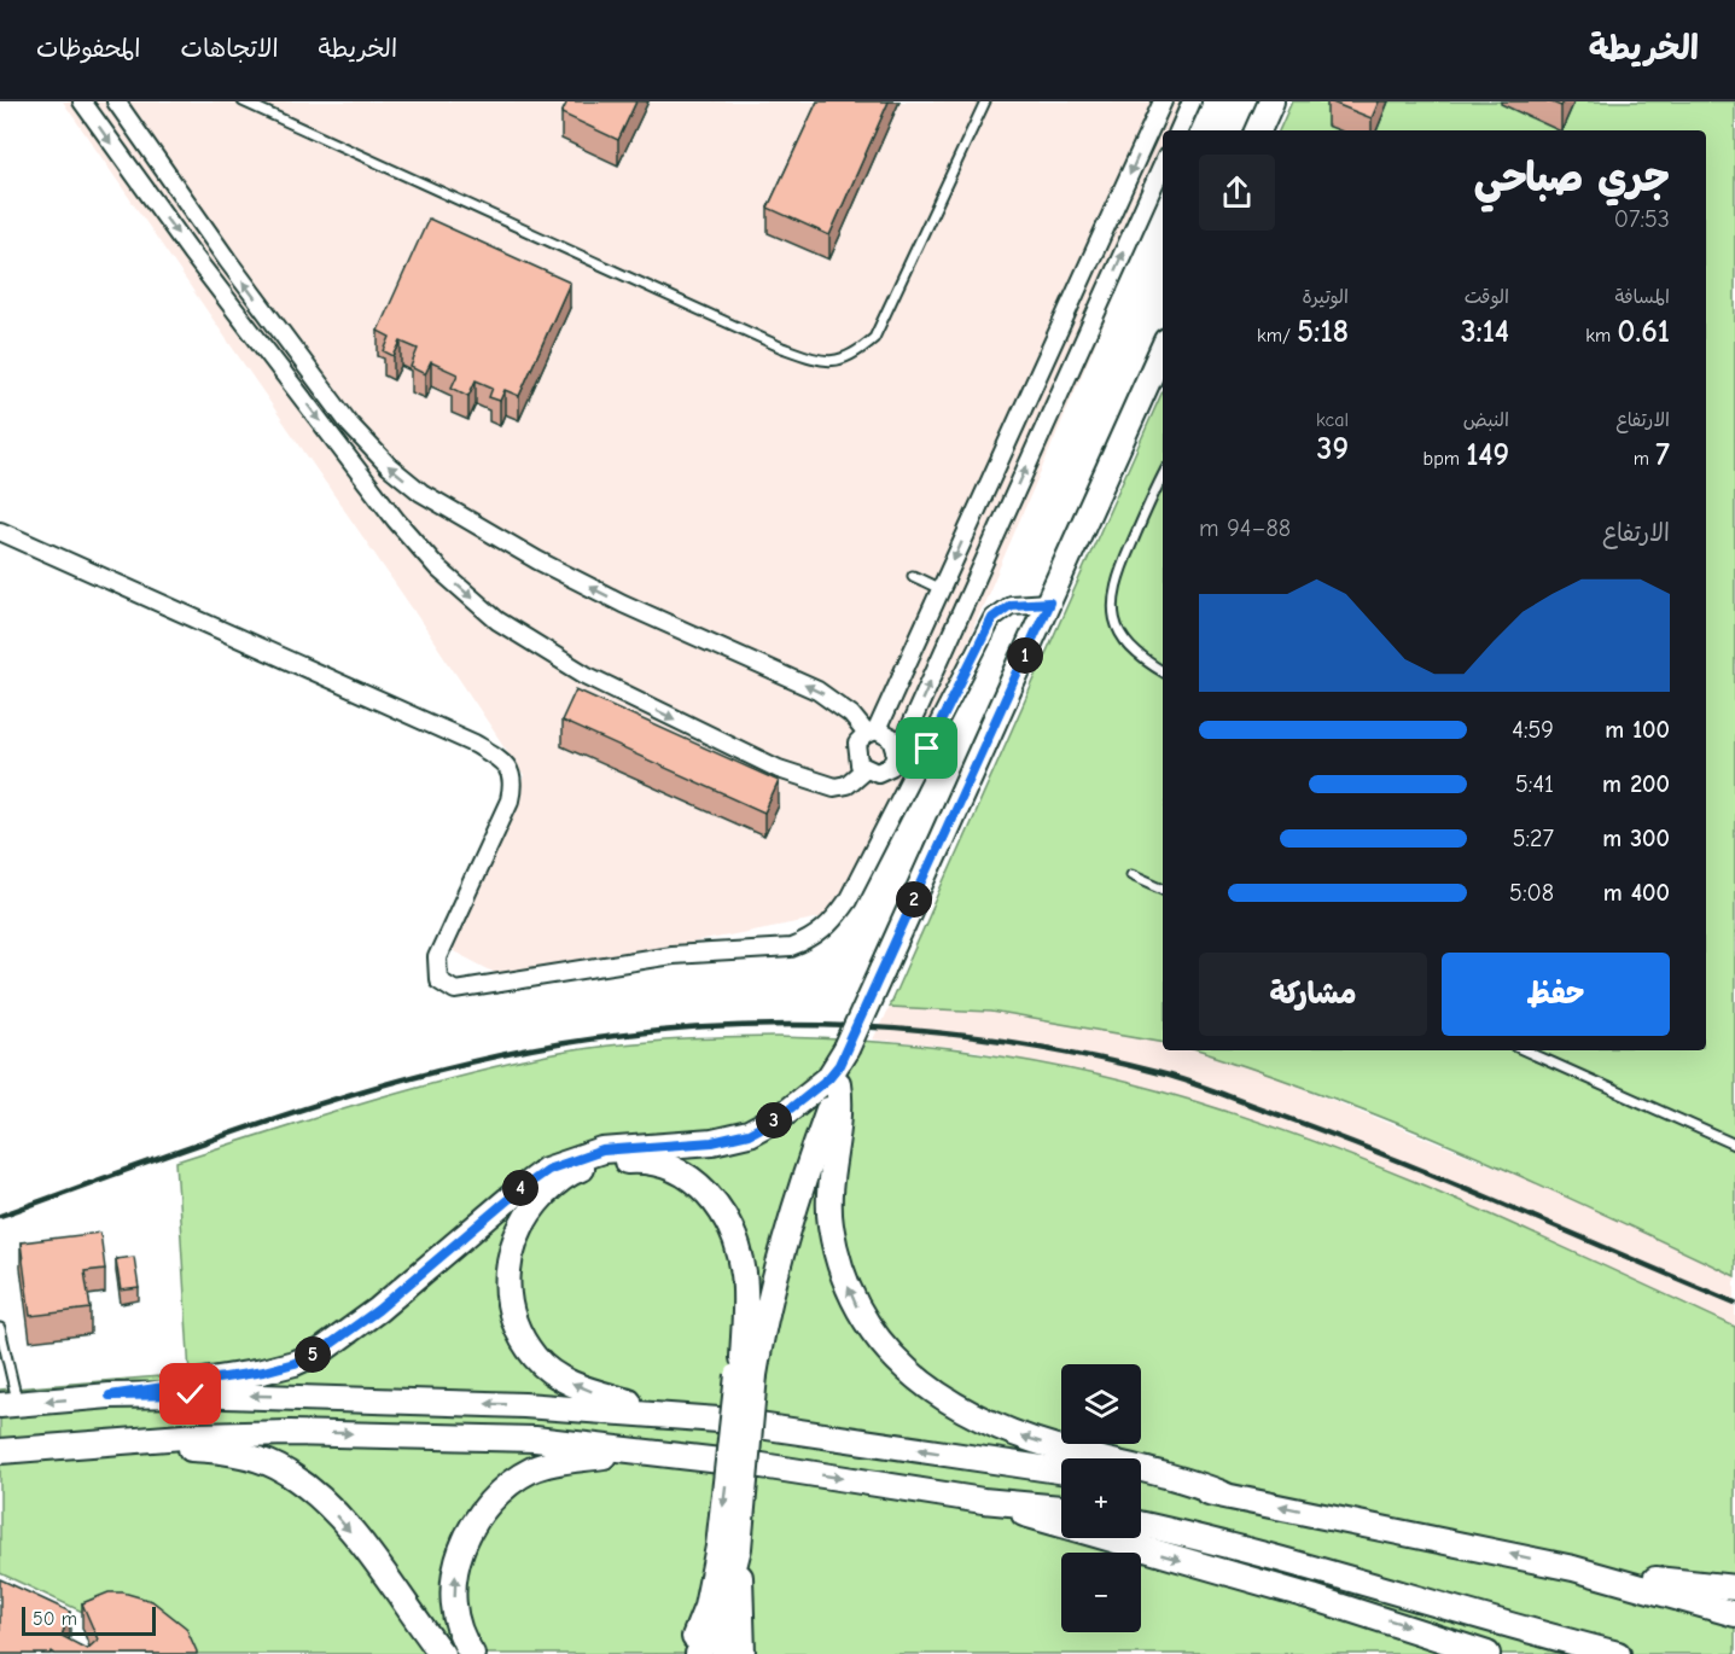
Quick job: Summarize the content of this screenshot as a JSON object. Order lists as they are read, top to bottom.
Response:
{
  "scale_bar": "50 m",
  "page": {
    "header": "الخريطة",
    "nav": ["الخريطة", "الاتجاهات", "المحفوظات"],
    "heading": ["جري صباحي", "07:53"],
    "stats": [
      ["المسافة", "0.61 km"],
      ["الوقت", "3:14"],
      ["الوتيرة", "5:18 /km"],
      ["الارتفاع", "7 m"],
      ["النبض", "149 bpm"],
      ["kcal", "39"]
    ],
    "chart": ["الارتفاع", "88–94 m"],
    "pins": [
      "1",
      "2",
      "3",
      "4",
      "5"
    ],
    "list": [
      {
        "name": "100 m",
        "note": "4:59"
      },
      {
        "name": "200 m",
        "note": "5:41"
      },
      {
        "name": "300 m",
        "note": "5:27"
      },
      {
        "name": "400 m",
        "note": "5:08"
      }
    ],
    "buttons": ["حفظ", "مشاركة"],
    "map_buttons": ["+", "−"],
    "scale": "50 m"
  }
}
